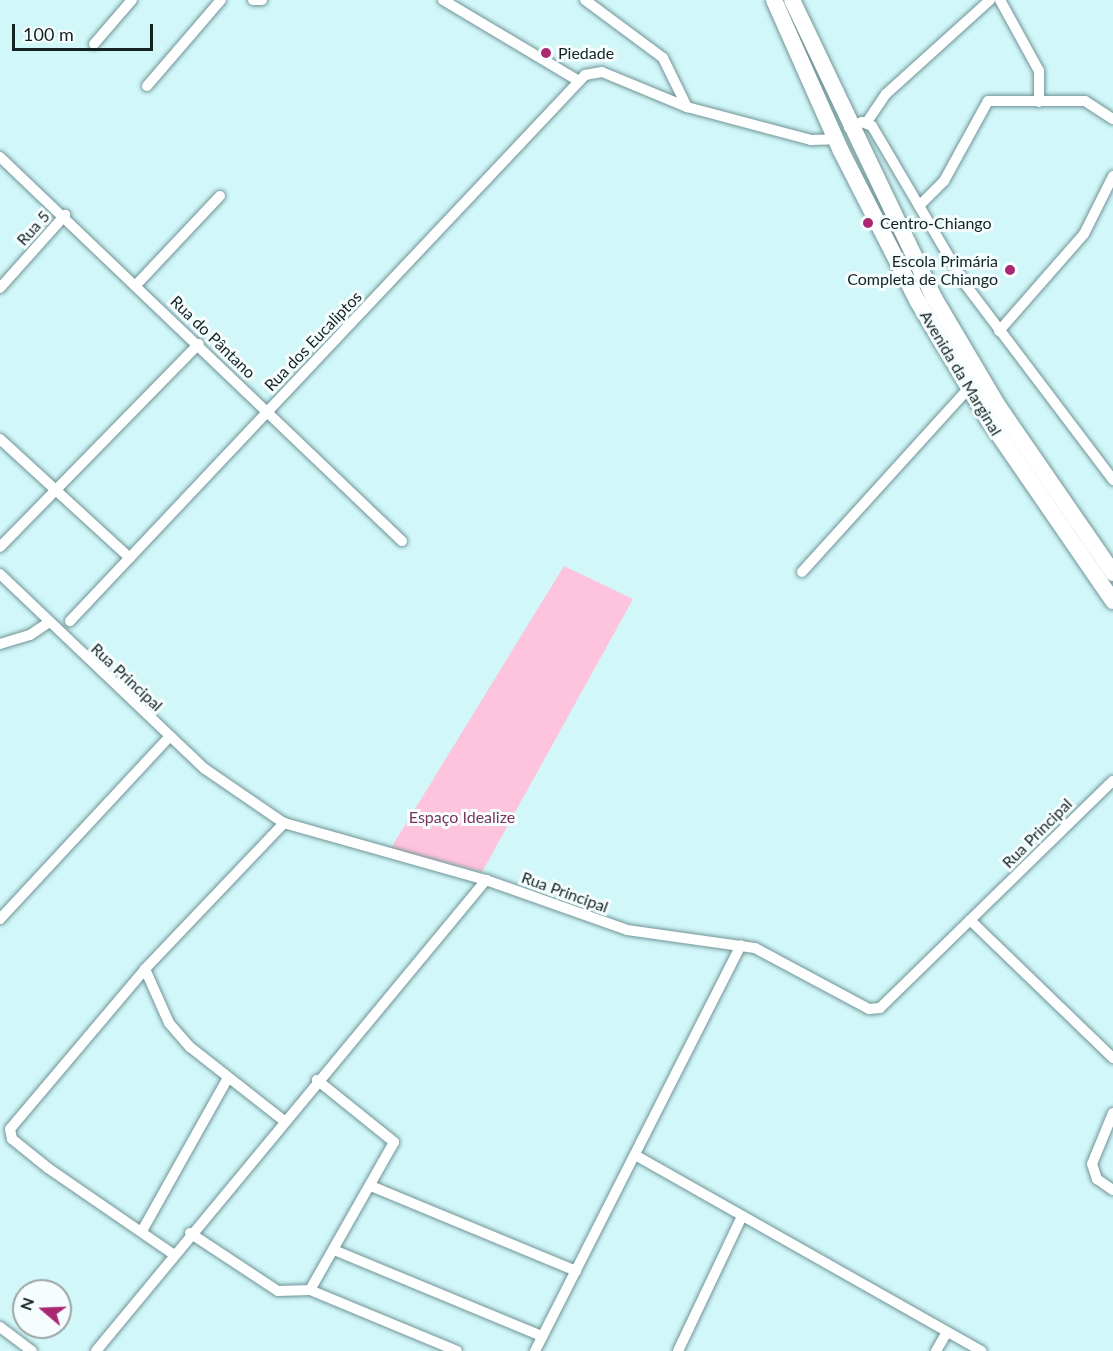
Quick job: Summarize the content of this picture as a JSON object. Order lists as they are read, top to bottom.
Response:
{
  "streets": {
    "main road": ["Avenida da Marginal"],
    "street": [
      "Rua 5",
      "Rua do Pântano",
      "Rua dos Eucaliptos",
      "Rua Principal"
    ]
  },
  "crossings": [
    ["Rua 5", "Rua do Pântano"],
    ["Rua do Pântano", "Rua dos Eucaliptos"]
  ],
  "parks": ["Espaço Idealize"],
  "places": ["Piedade", "Centro-Chiango", "Escola Primária Completa de Chiango"],
  "scale_bar": "100 m",
  "north": "left"
}
